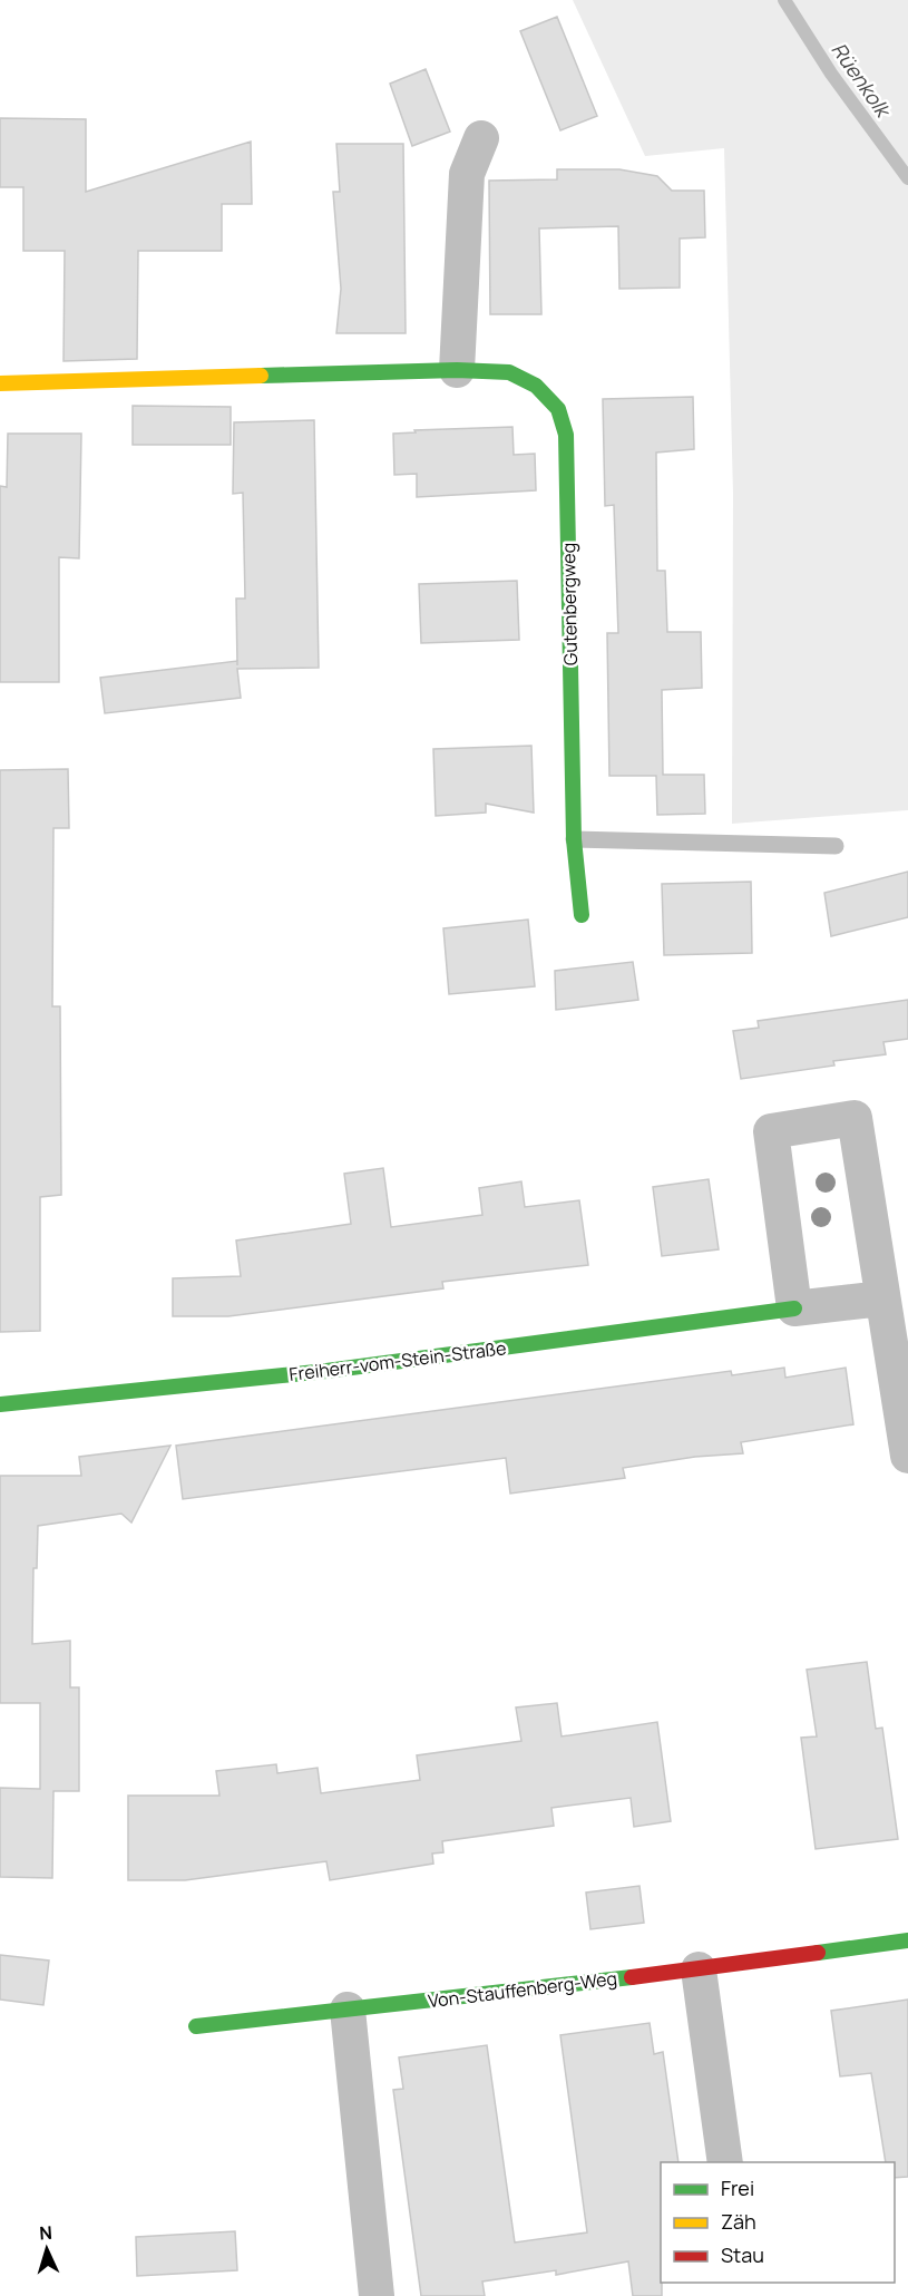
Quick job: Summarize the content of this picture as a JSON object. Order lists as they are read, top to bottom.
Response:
{
  "streets": {
    "street": ["Gutenbergweg", "Freiherr-vom-Stein-Straße", "Von-Stauffenberg-Weg"]
  },
  "water": ["Rüenkolk"],
  "legend": ["Frei", "Zäh", "Stau"],
  "north": "top"
}
